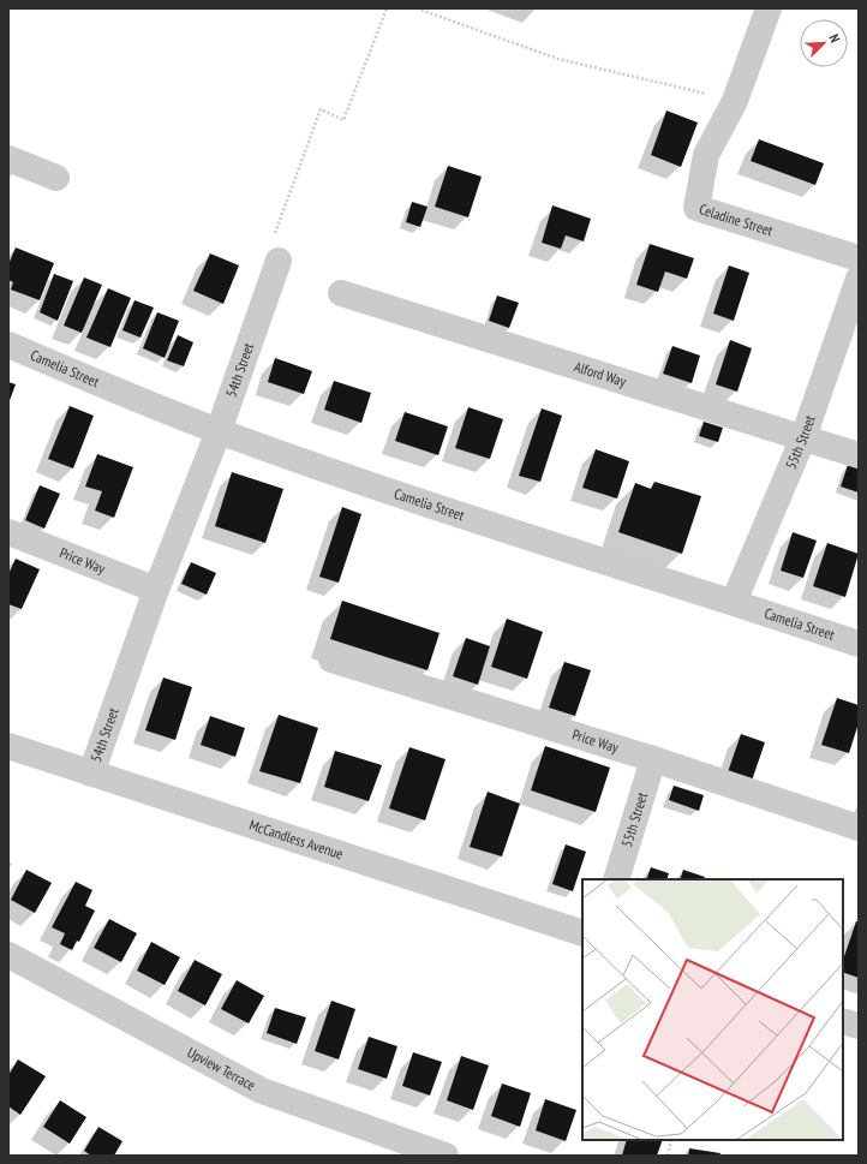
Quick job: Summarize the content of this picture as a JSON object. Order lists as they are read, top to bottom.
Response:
{
  "streets": {
    "street": [
      "Celadine Street",
      "Camelia Street",
      "54th Street",
      "Alford Way",
      "55th Street",
      "Price Way",
      "McCandless Avenue",
      "Upview Terrace"
    ]
  },
  "crossings": [
    ["Camelia Street", "54th Street"],
    ["Camelia Street", "55th Street"],
    ["54th Street", "Price Way"],
    ["54th Street", "McCandless Avenue"],
    ["Alford Way", "55th Street"],
    ["55th Street", "Price Way"]
  ],
  "north": "top right"
}
